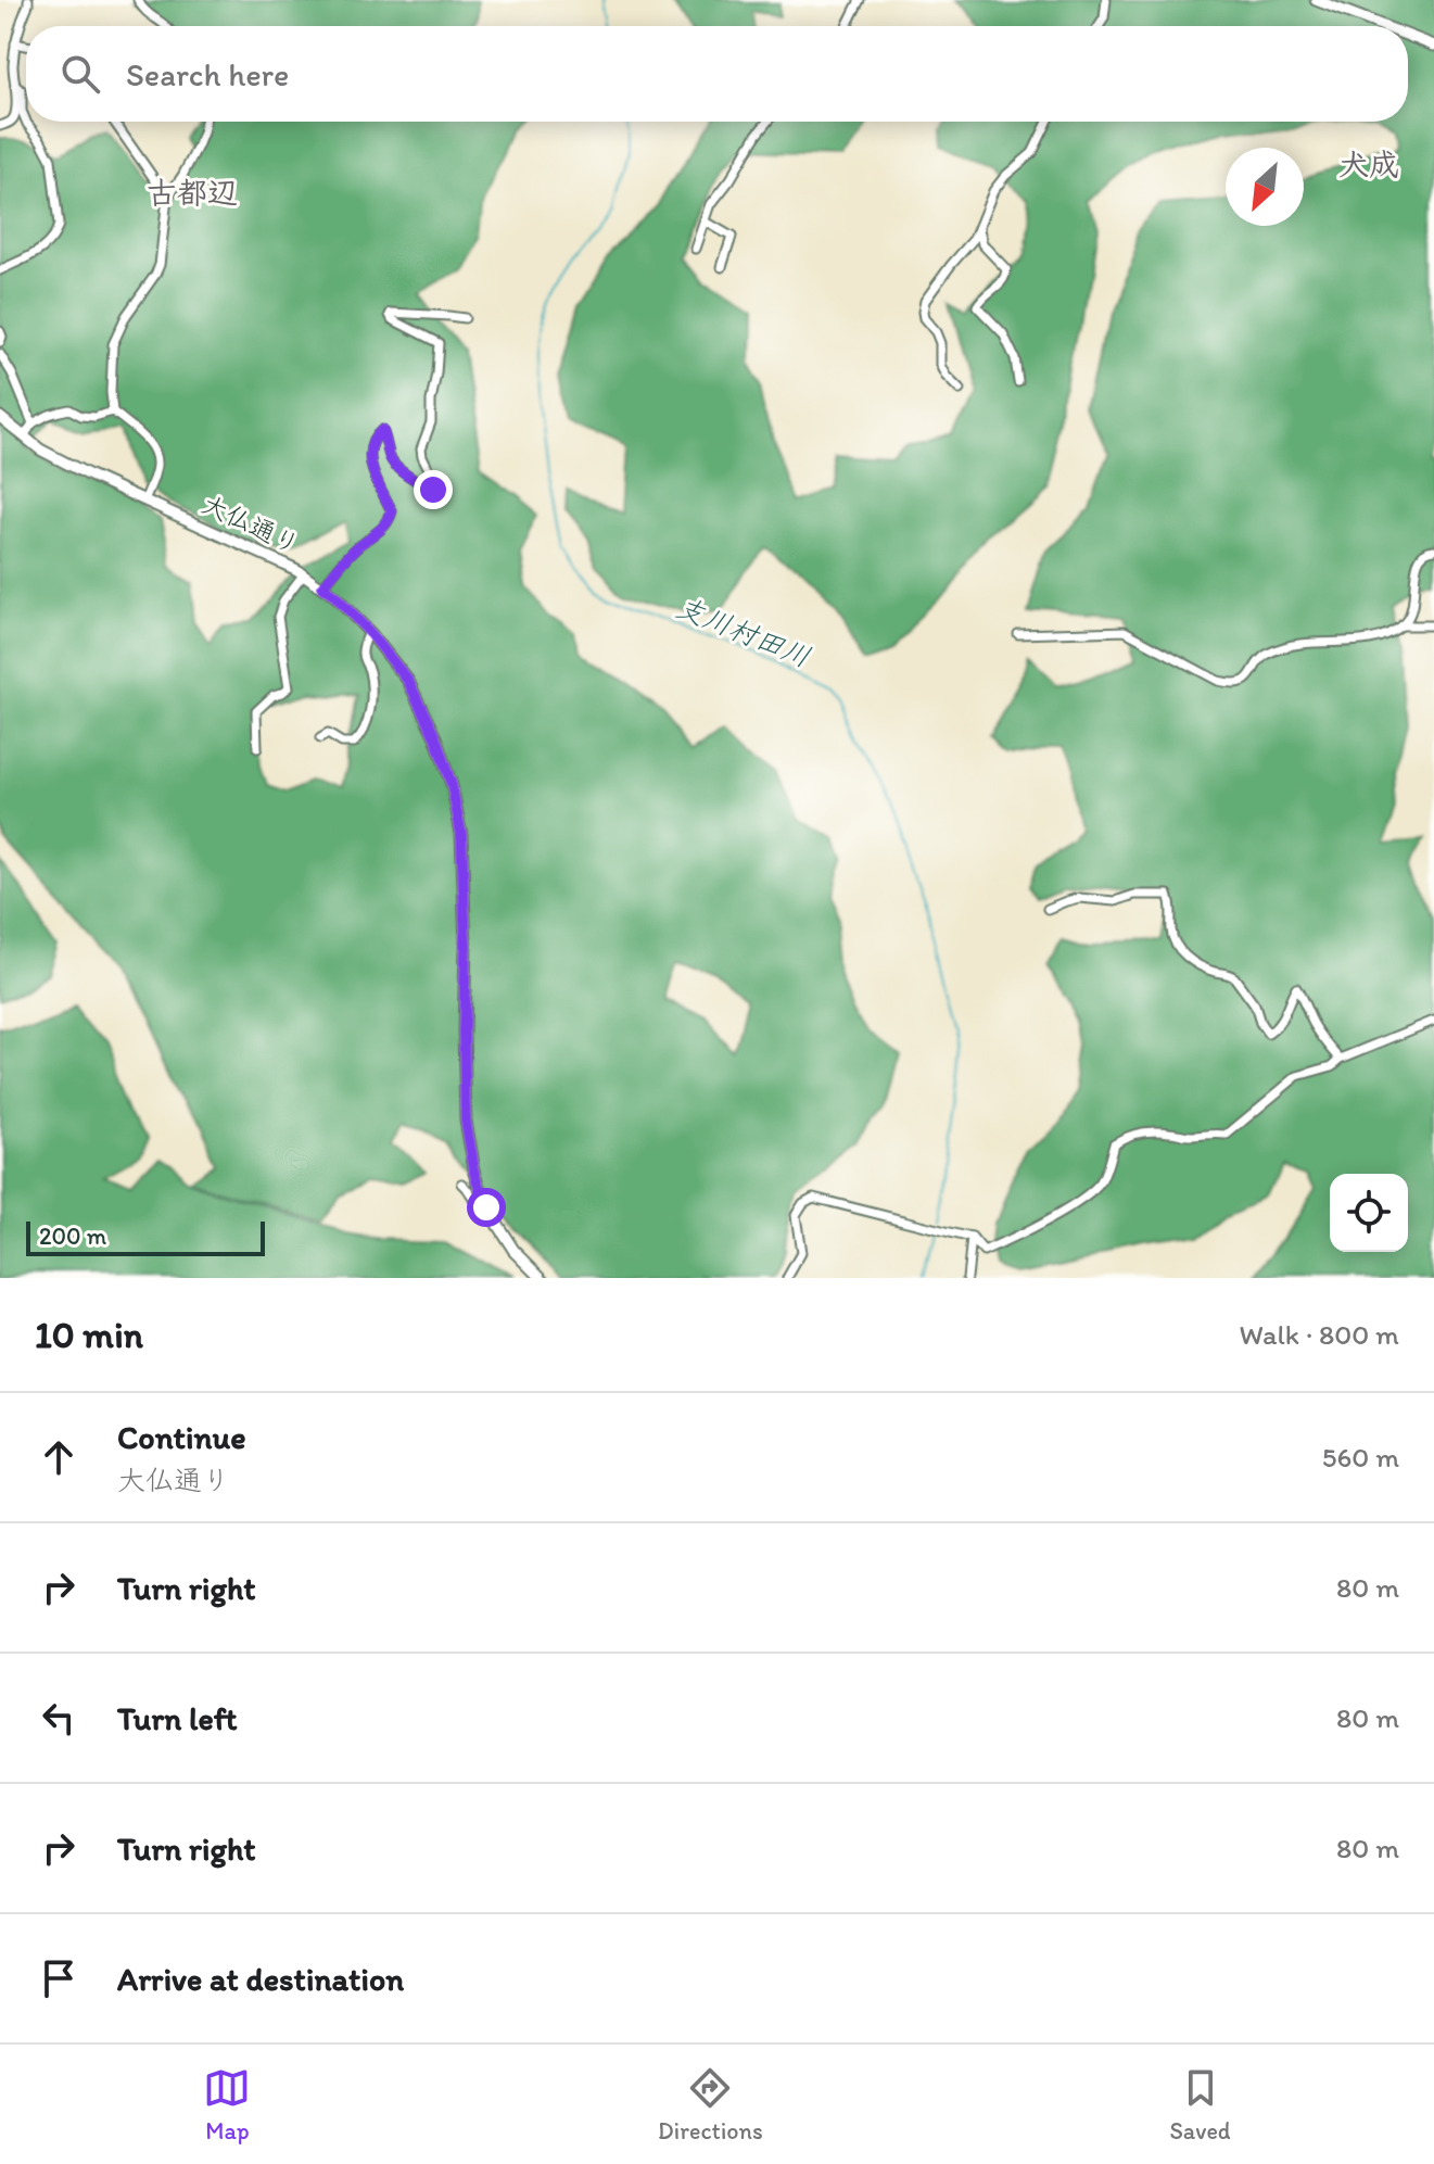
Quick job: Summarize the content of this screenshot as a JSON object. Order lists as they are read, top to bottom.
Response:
{
  "streets": {
    "street": ["大仏通り"]
  },
  "districts": ["犬成", "古都辺"],
  "water": ["支川村田川"],
  "scale_bar": "200 m",
  "north": "bottom left",
  "page": {
    "search": "Search here",
    "scale": "200 m",
    "heading": ["10 min", "Walk · 800 m"],
    "list": [
      ["Continue", "大仏通り", "560 m"],
      ["Turn right", "80 m"],
      ["Turn left", "80 m"],
      ["Turn right", "80 m"],
      "Arrive at destination"
    ],
    "nav": ["Map", "Directions", "Saved"]
  }
}
